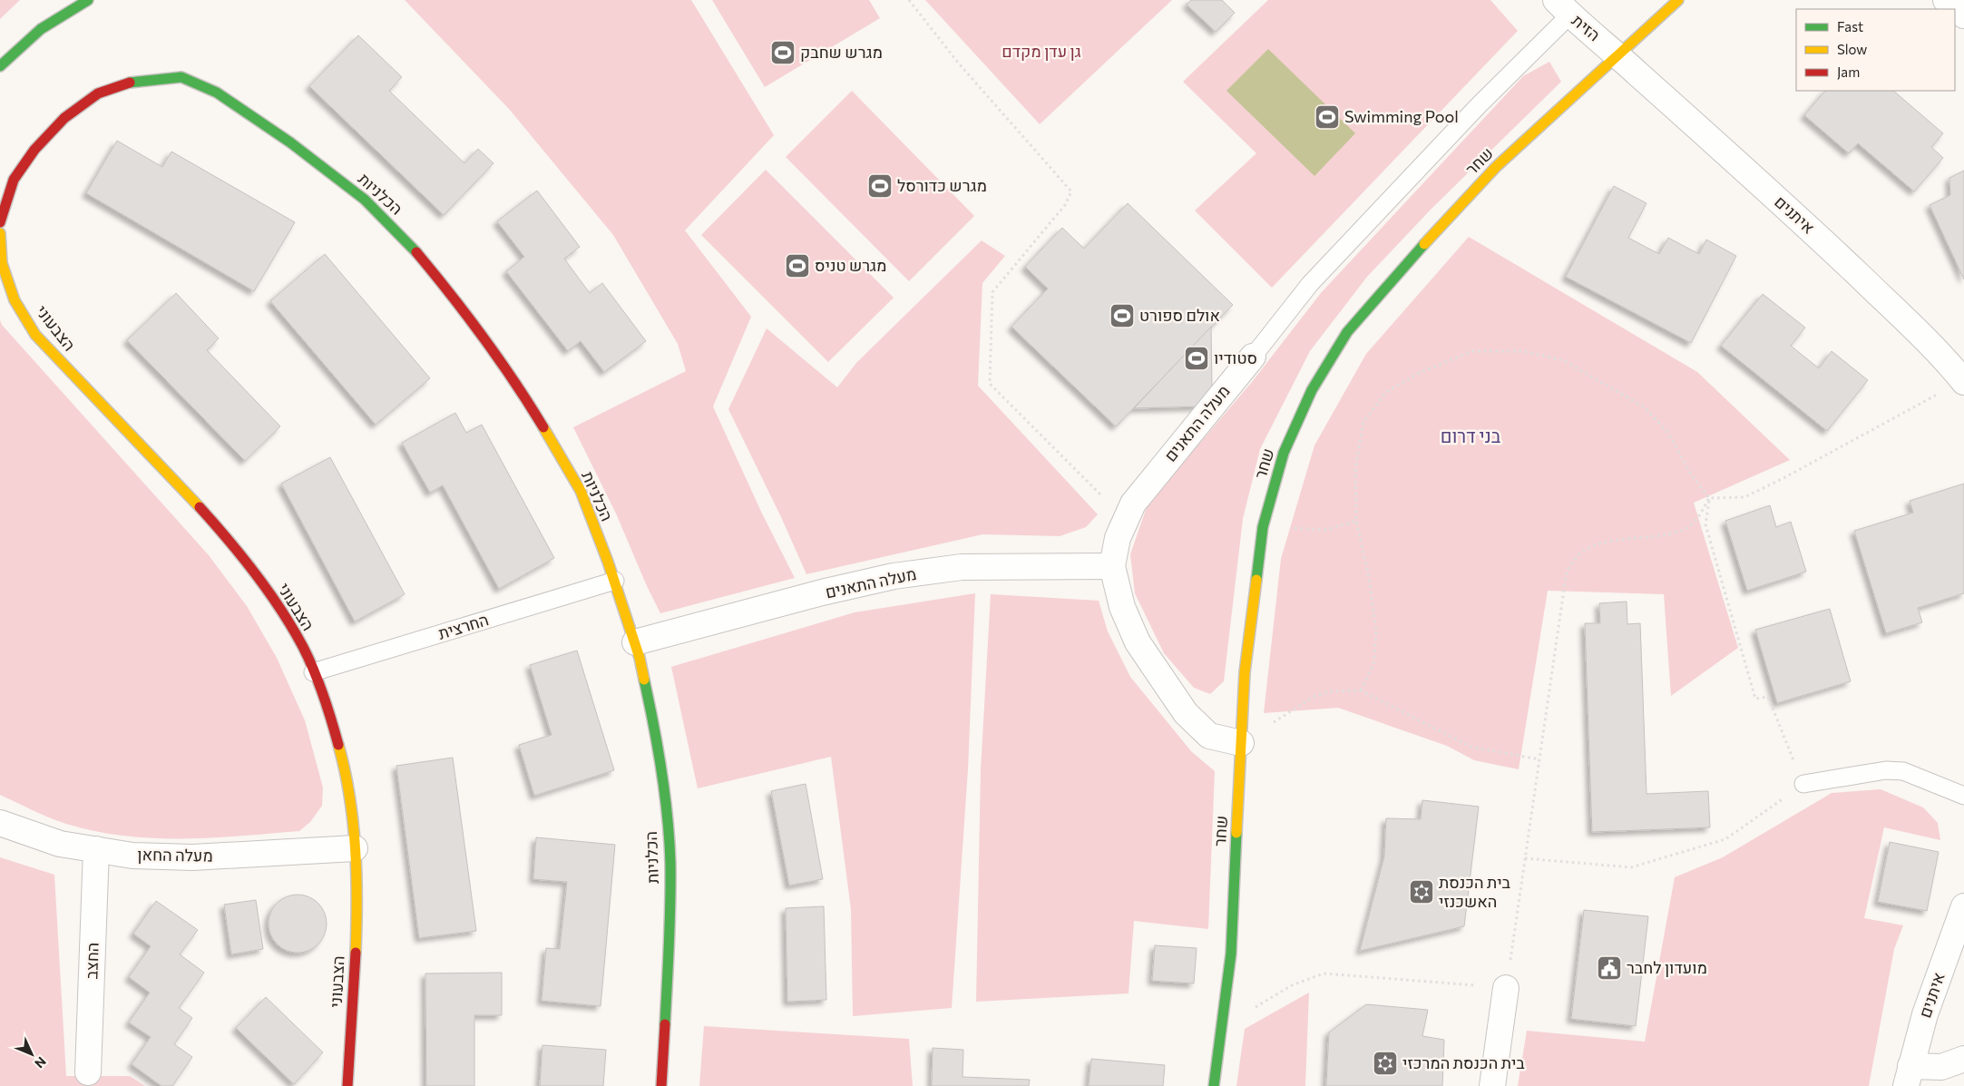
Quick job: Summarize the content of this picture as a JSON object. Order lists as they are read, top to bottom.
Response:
{
  "streets": {
    "street": [
      "הזית",
      "שחר",
      "הכלניות",
      "איתנים",
      "הצבעוני",
      "מעלה התאנים",
      "מעלה החאן",
      "החצב"
    ],
    "lane": ["החרצית"]
  },
  "crossings": [
    ["הזית", "שחר"],
    ["הזית", "איתנים"],
    ["שחר", "איתנים"],
    ["שחר", "מעלה התאנים"],
    ["הכלניות", "מעלה התאנים"],
    ["הכלניות", "החרצית"],
    ["הצבעוני", "החרצית"],
    ["הצבעוני", "מעלה החאן"],
    ["מעלה החאן", "החצב"]
  ],
  "districts": ["בני דרום"],
  "parks": ["גן עדן מקדם"],
  "places": {
    "sports": [
      "מגרש שחבק",
      "Swimming Pool",
      "מגרש כדורסל",
      "מגרש טניס",
      "אולם ספורט",
      "סטודיו"
    ],
    "synagogue": ["בית הכנסת האשכנזי", "בית הכנסת המרכזי"],
    "public building": ["מועדון לחבר"]
  },
  "legend": ["Fast", "Slow", "Jam"],
  "north": "bottom right"
}
